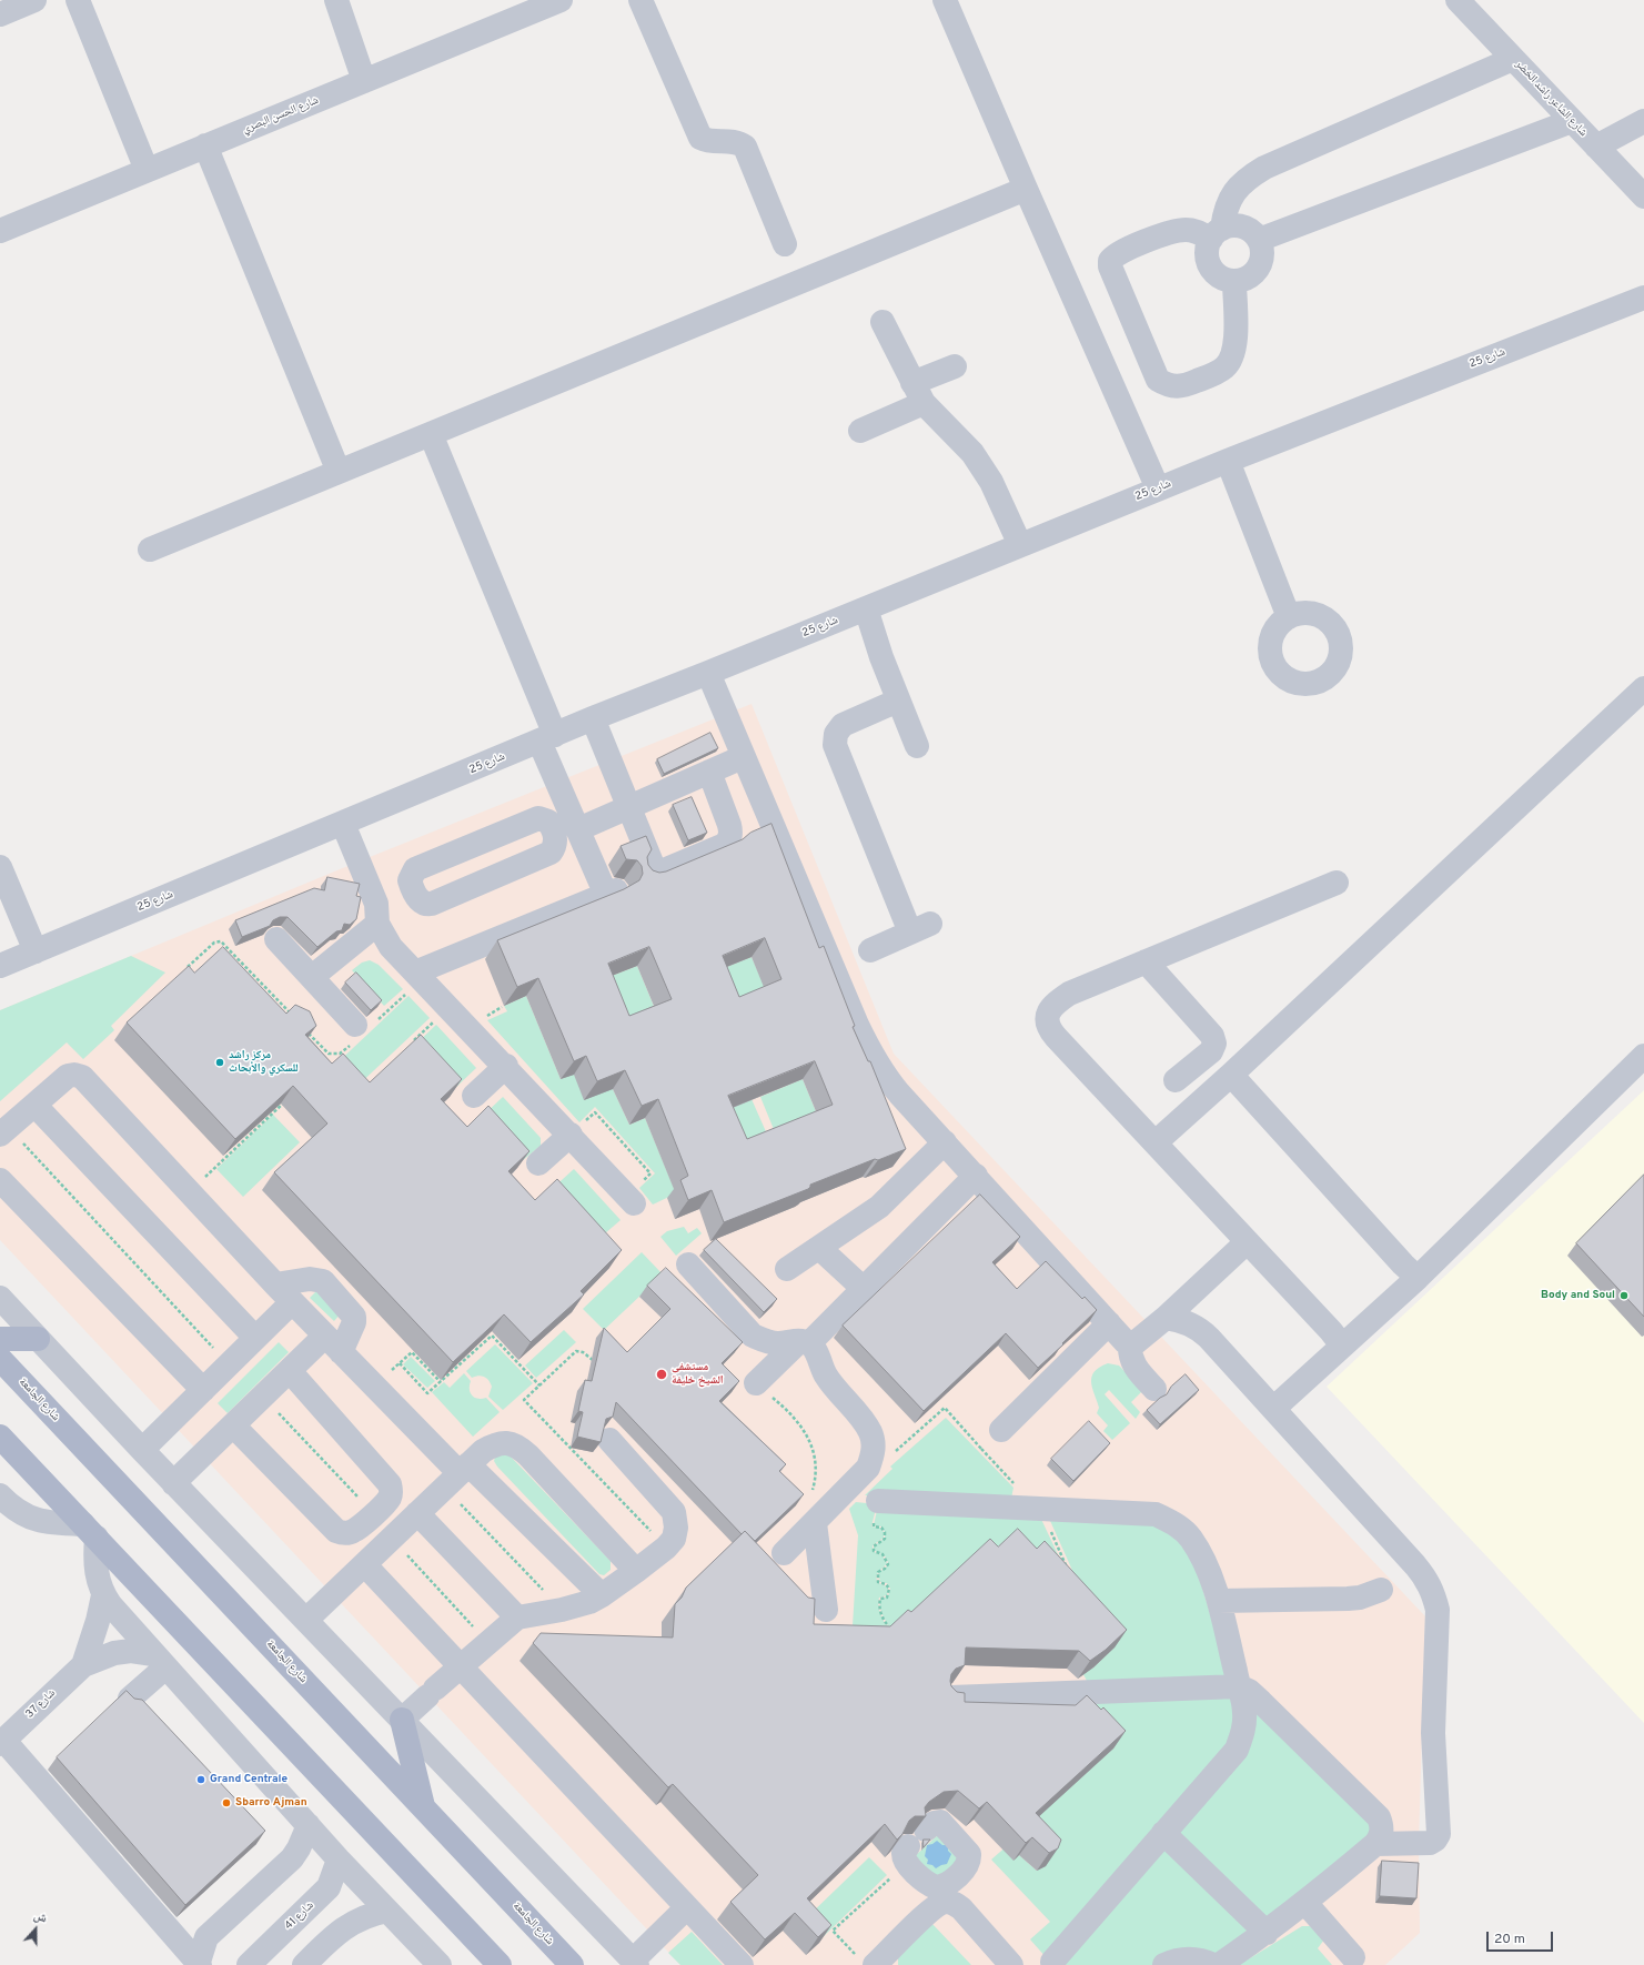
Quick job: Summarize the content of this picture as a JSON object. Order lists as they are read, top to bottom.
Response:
{
  "streets": {
    "main road": ["شارع الجامعة"],
    "street": [
      "شارع الشاعر راشد الخضر",
      "شارع الحسن البصري",
      "شارع 25",
      "شارع 37",
      "شارع 41"
    ]
  },
  "places": [
    "مركز راشد للسكري والأبحاث",
    "Body and Soul",
    "مستشفى الشيخ خليفة",
    "Grand Centrale",
    "Sbarro Ajman"
  ],
  "scale_bar": "20 m",
  "north": "top"
}
